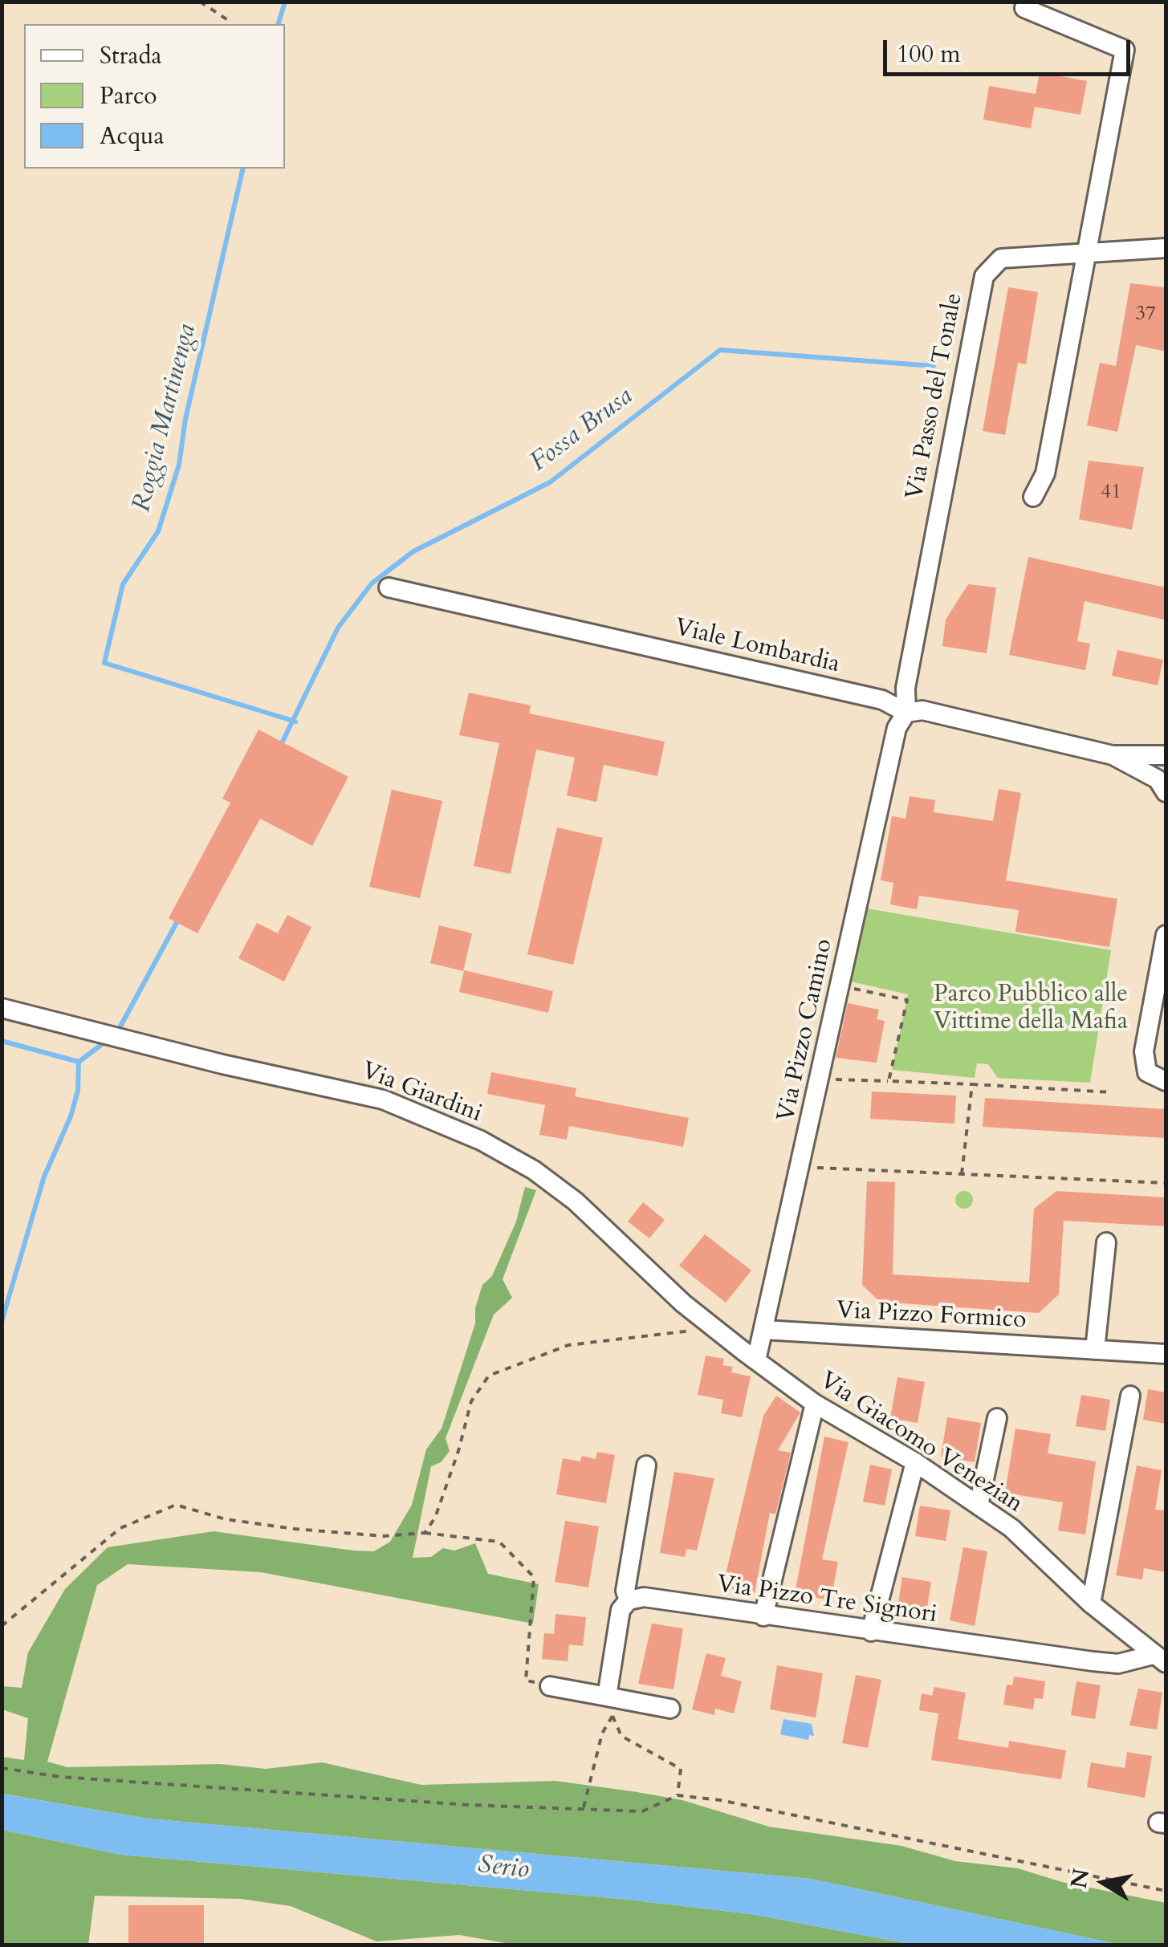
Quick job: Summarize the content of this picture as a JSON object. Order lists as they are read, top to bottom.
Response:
{
  "streets": {
    "street": [
      "Via Passo del Tonale",
      "Viale Lombardia",
      "Via Pizzo Camino",
      "Via Giardini",
      "Via Pizzo Formico",
      "Via Giacomo Venezian",
      "Via Pizzo Tre Signori"
    ]
  },
  "crossings": [
    ["Via Passo del Tonale", "Viale Lombardia"],
    ["Via Passo del Tonale", "Via Pizzo Camino"],
    ["Viale Lombardia", "Via Pizzo Camino"],
    ["Via Pizzo Camino", "Via Giardini"],
    ["Via Pizzo Camino", "Via Pizzo Formico"],
    ["Via Pizzo Camino", "Via Giacomo Venezian"],
    ["Via Giardini", "Via Giacomo Venezian"],
    ["Via Giacomo Venezian", "Via Pizzo Tre Signori"]
  ],
  "water": ["Roggia Martinenga", "Fossa Brusa", "Serio"],
  "parks": ["Parco Pubblico alle Vittime della Mafia"],
  "house_numbers": ["37", "41"],
  "legend": ["Strada", "Parco", "Acqua"],
  "scale_bar": "100 m",
  "north": "left"
}
